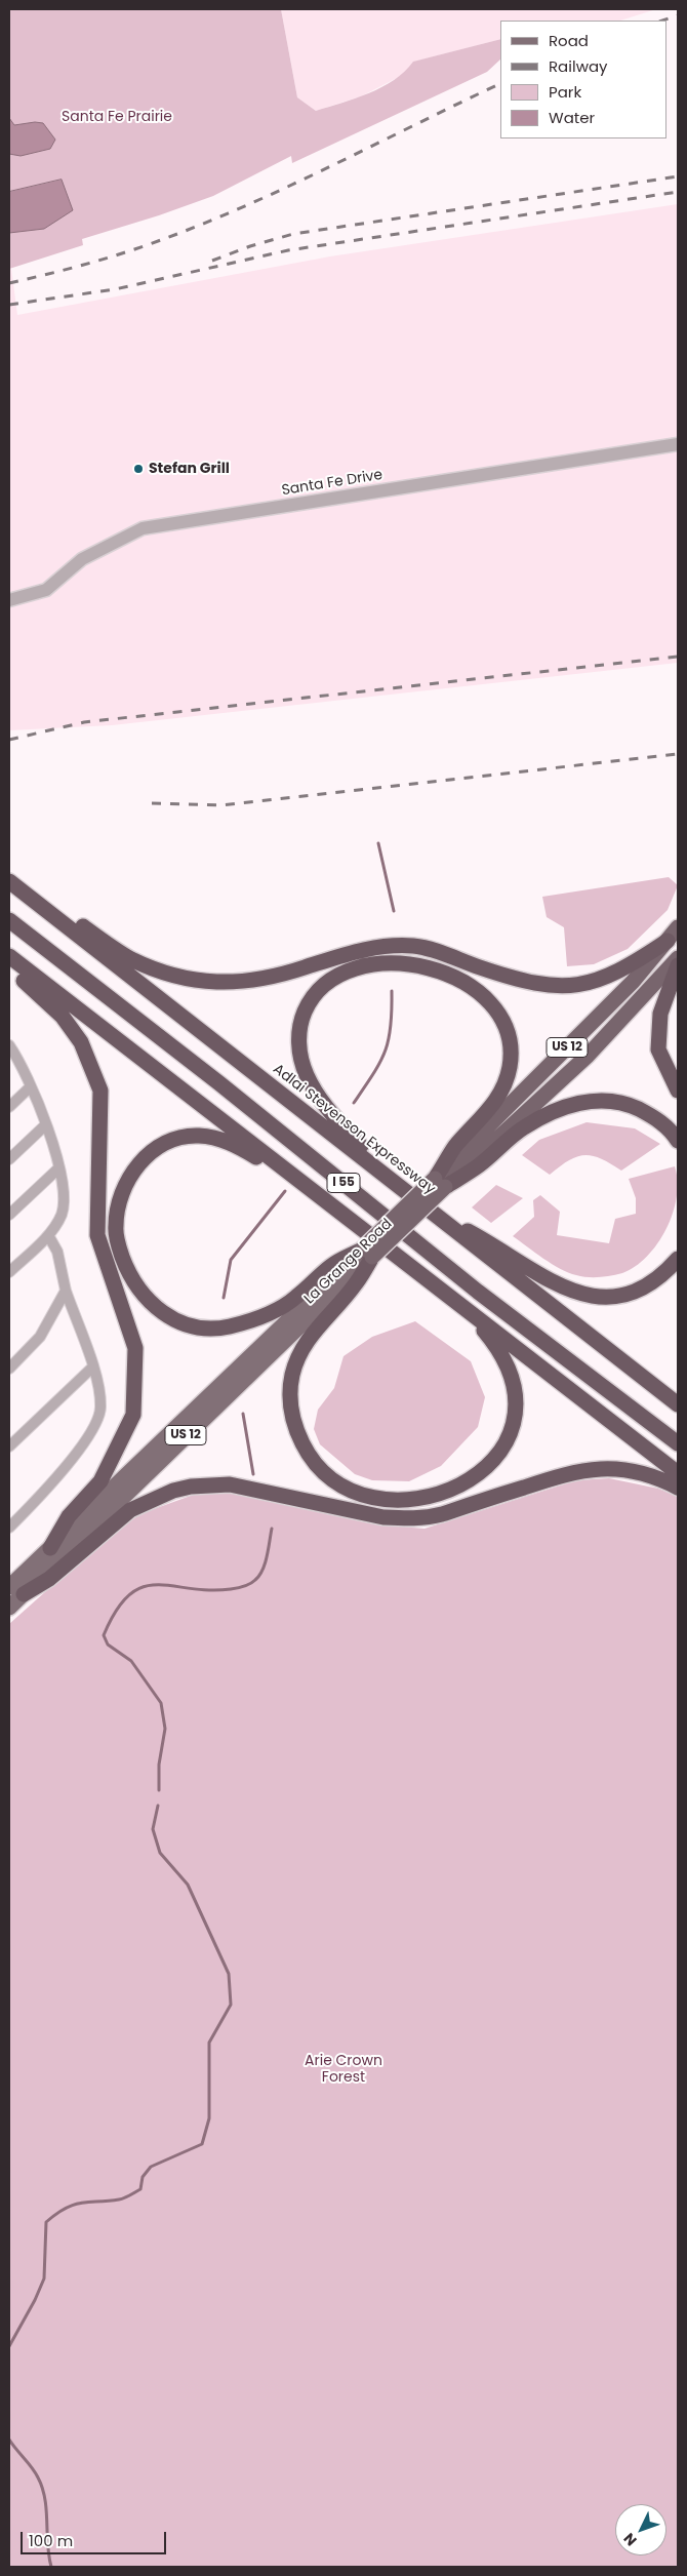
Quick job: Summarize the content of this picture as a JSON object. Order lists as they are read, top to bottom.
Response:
{
  "streets": {
    "highway": [
      "US 12",
      "Adlai Stevenson Expressway",
      "I 55",
      "La Grange Road"
    ],
    "street": ["Santa Fe Drive"]
  },
  "parks": ["Santa Fe Prairie", "Arie Crown Forest"],
  "places": ["Stefan Grill"],
  "legend": [
    "Road",
    "Railway",
    "Park",
    "Water"
  ],
  "scale_bar": "100 m",
  "north": "bottom left"
}
